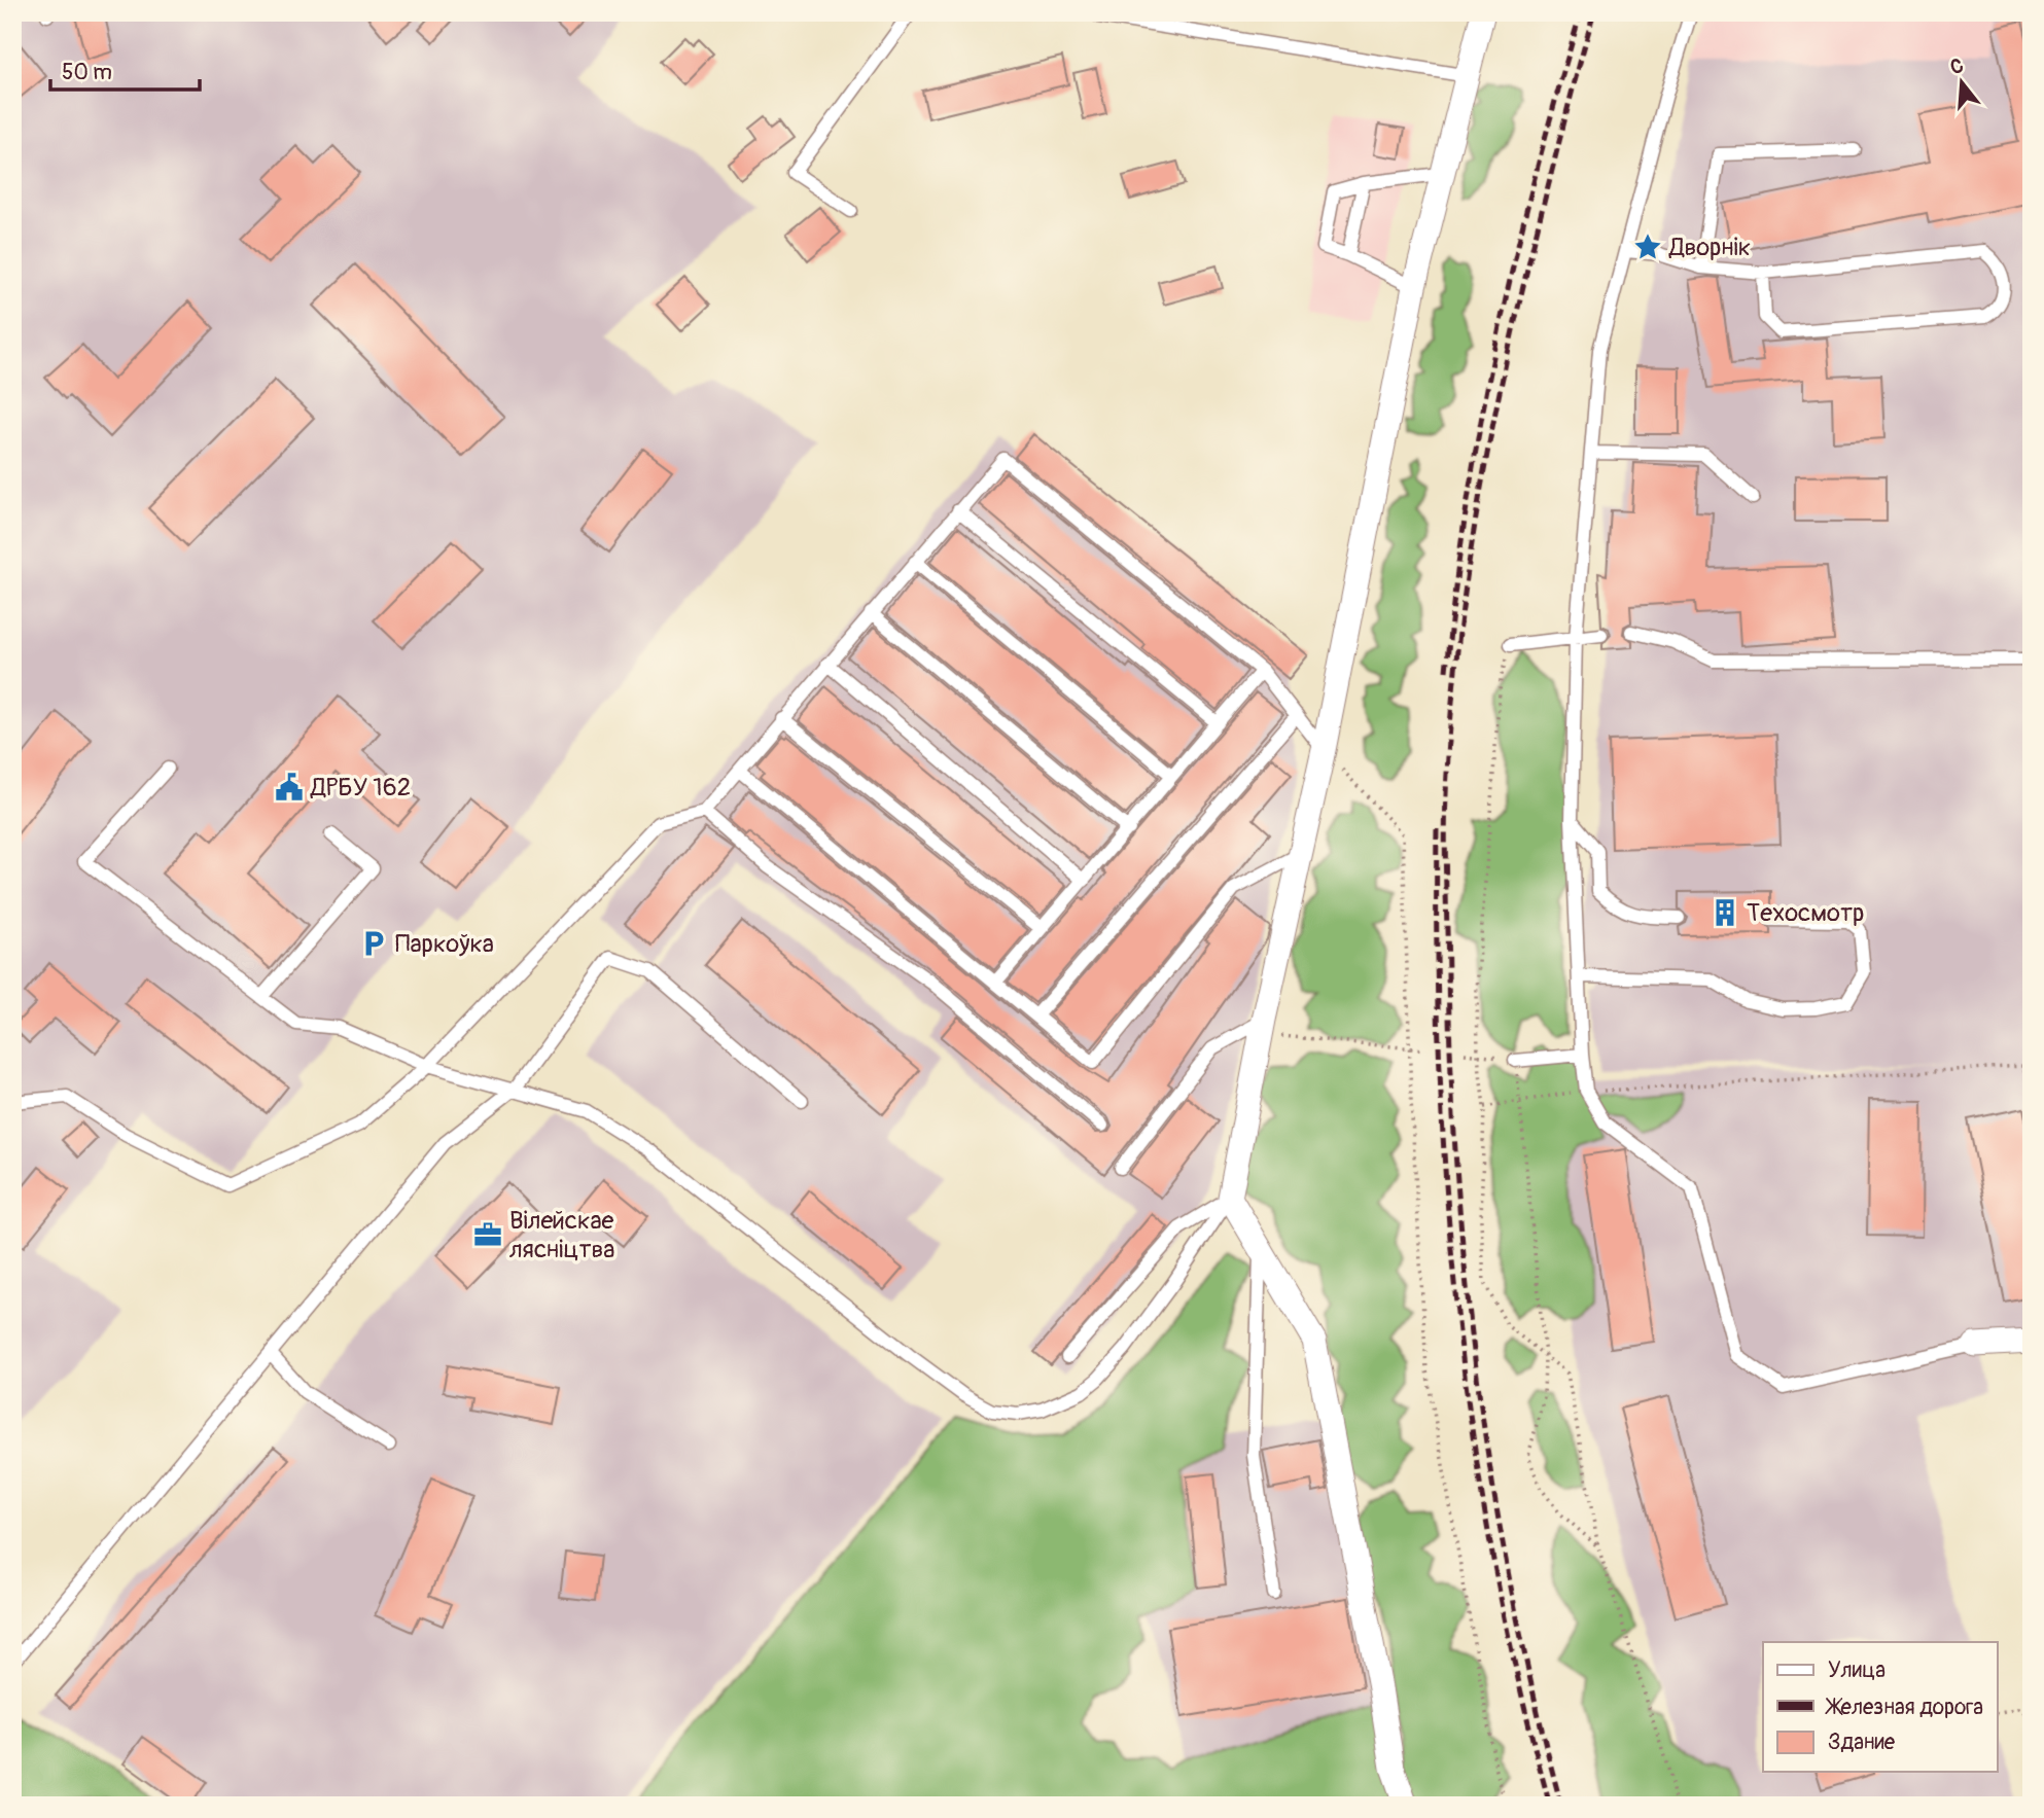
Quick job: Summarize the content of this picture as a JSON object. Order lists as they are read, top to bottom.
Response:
{
  "places": {
    "place": ["Дворнік"],
    "public building": ["ДРБУ 162"],
    "building": ["Техосмотр"],
    "parking": ["Паркоўка"],
    "office": ["Вілейскае лясніцтва"]
  },
  "legend": ["Улица", "Железная дорога", "Здание"],
  "scale_bar": "50 m",
  "north": "top"
}
